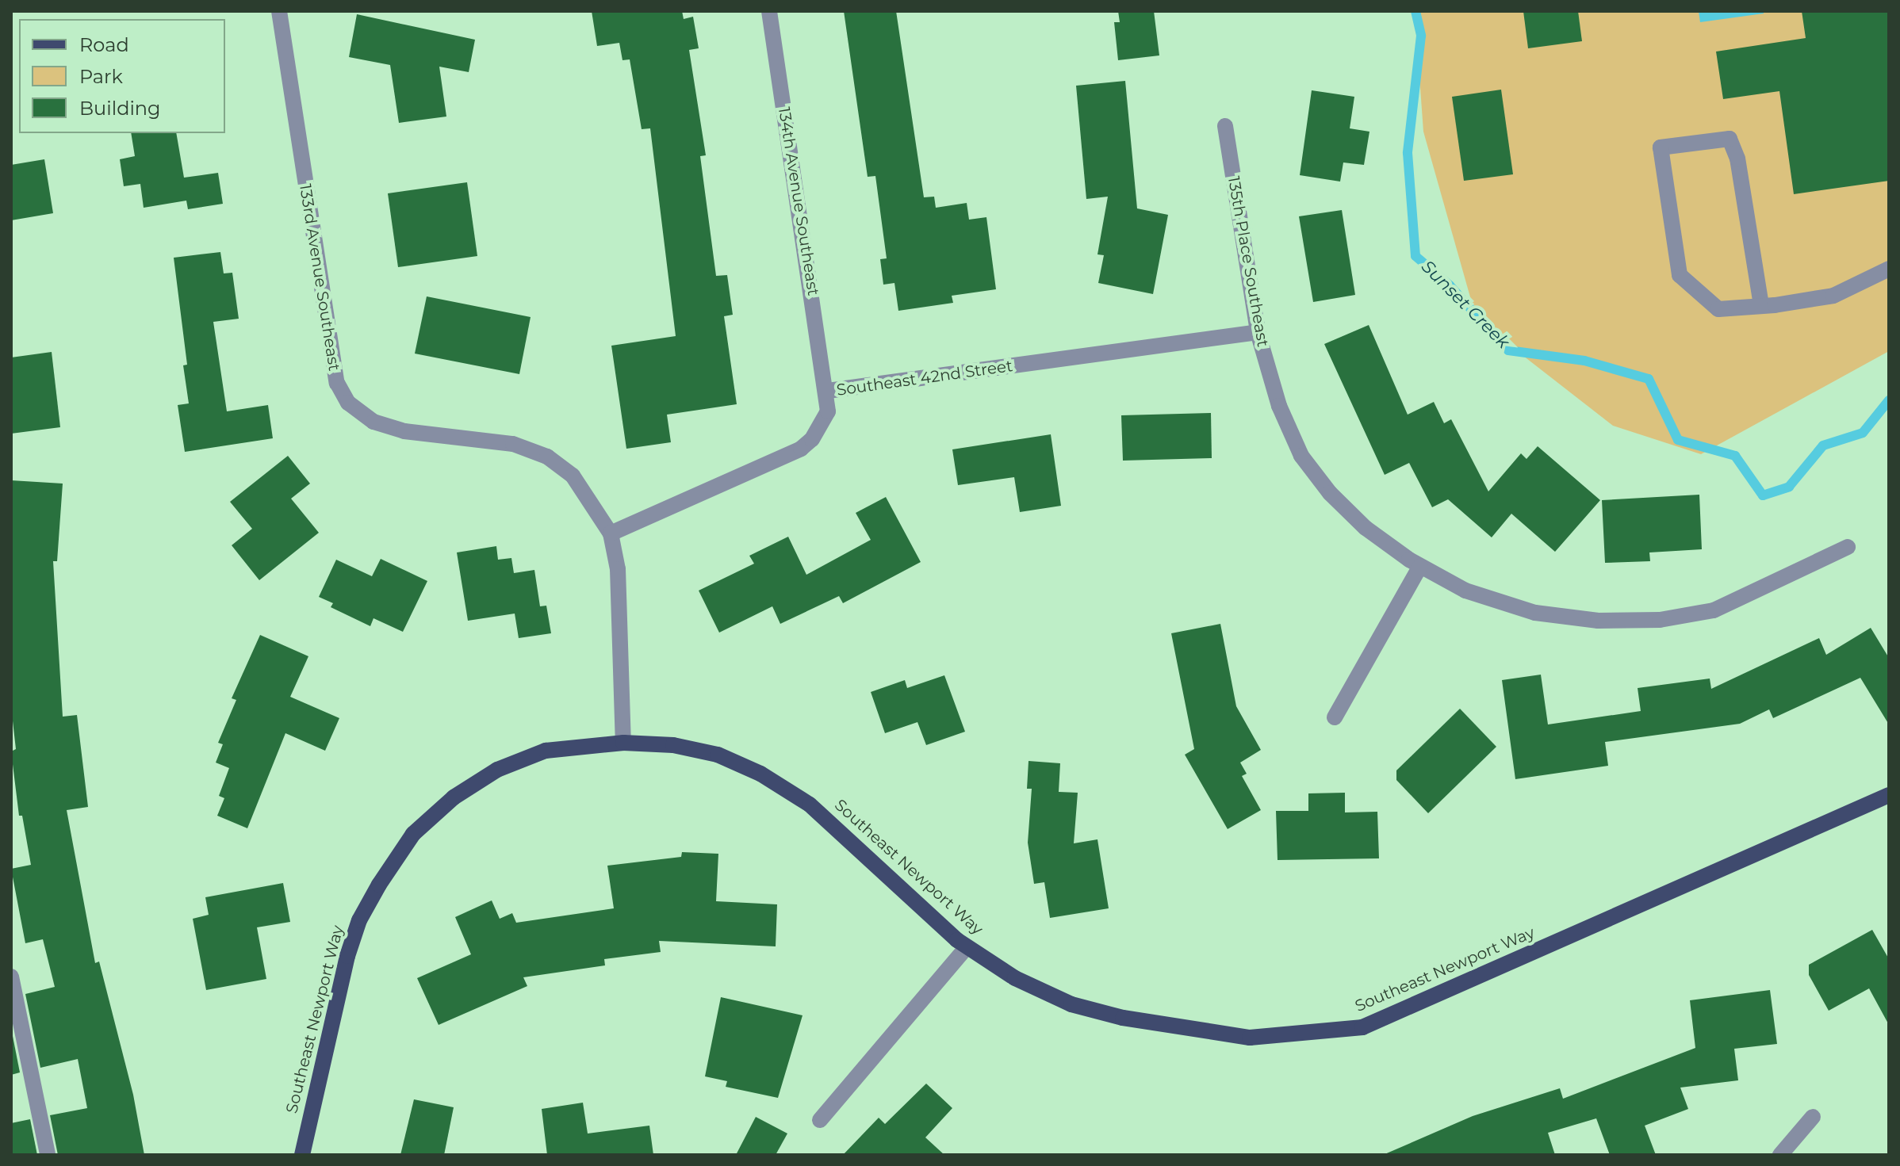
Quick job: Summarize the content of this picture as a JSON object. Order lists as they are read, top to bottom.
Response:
{
  "streets": {
    "main road": ["Southeast Newport Way"],
    "street": [
      "134th Avenue Southeast",
      "135th Place Southeast",
      "133rd Avenue Southeast",
      "Southeast 42nd Street"
    ]
  },
  "crossings": [
    ["134th Avenue Southeast", "Southeast 42nd Street"],
    ["135th Place Southeast", "Southeast 42nd Street"],
    ["133rd Avenue Southeast", "Southeast 42nd Street"],
    ["133rd Avenue Southeast", "Southeast Newport Way"]
  ],
  "water": ["Sunset Creek"],
  "legend": ["Road", "Park", "Building"]
}
